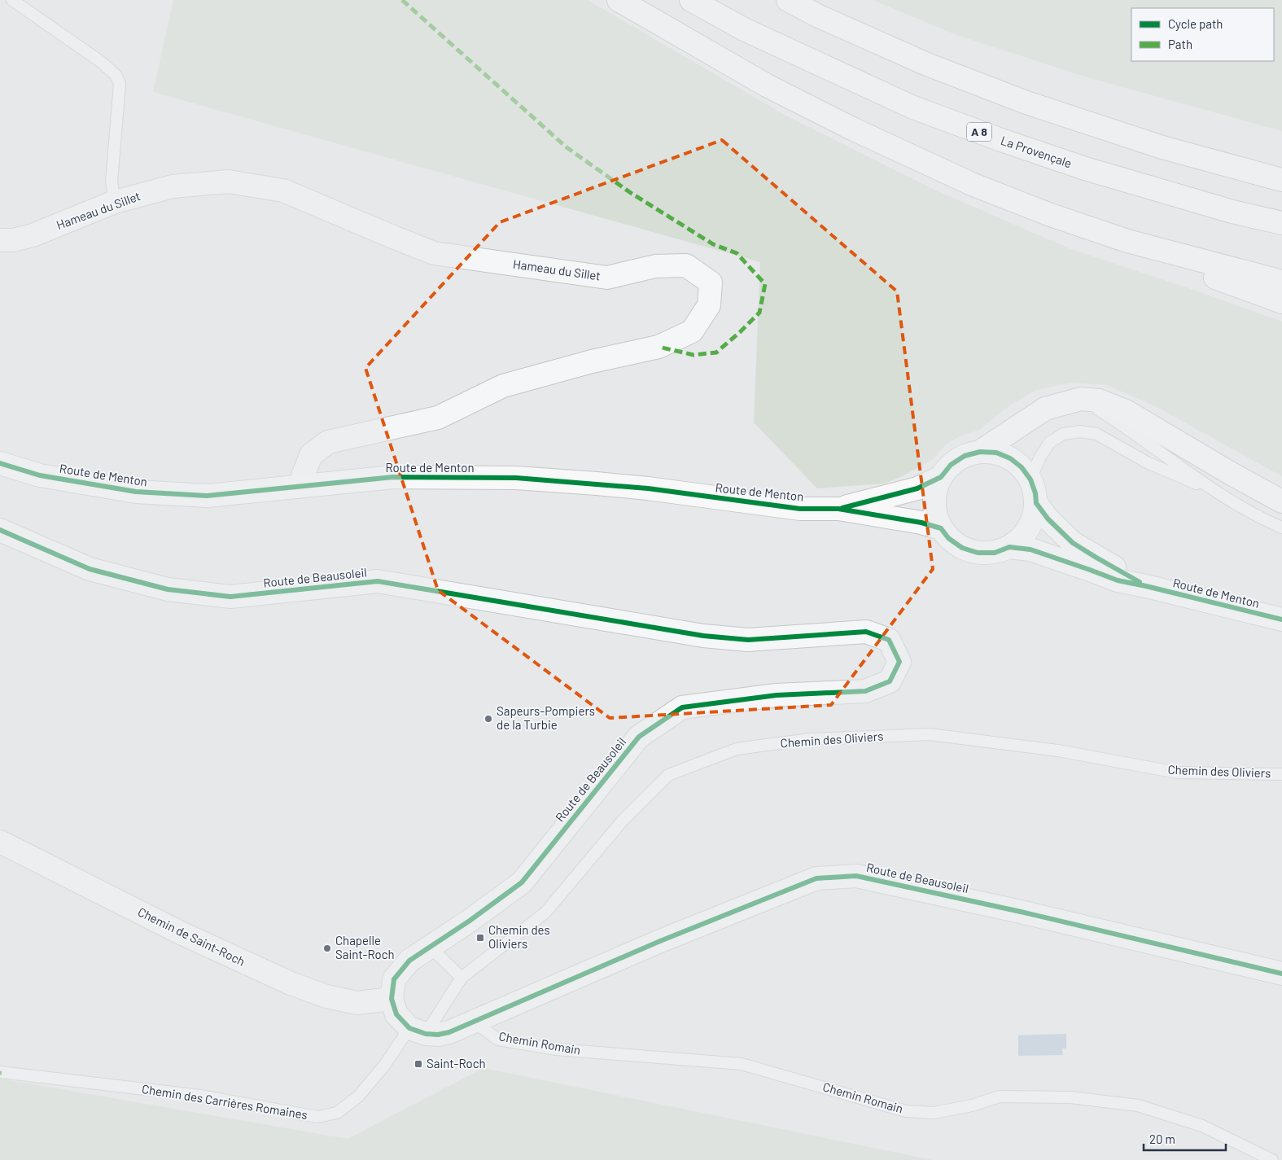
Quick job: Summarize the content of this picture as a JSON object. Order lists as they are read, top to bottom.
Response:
{
  "streets": {
    "main road": ["A 8", "La Provençale", "Route de Menton"],
    "street": ["Hameau du Sillet", "Route de Beausoleil", "Chemin de Saint-Roch"],
    "lane": ["Chemin des Oliviers", "Chemin Romain", "Chemin des Carrières Romaines"]
  },
  "crossings": [
    ["Hameau du Sillet", "Route de Menton"],
    ["Route de Beausoleil", "Chemin des Oliviers"],
    ["Route de Beausoleil", "Chemin de Saint-Roch"],
    ["Route de Beausoleil", "Chemin Romain"],
    ["Route de Beausoleil", "Chemin des Carrières Romaines"],
    ["Chemin des Oliviers", "Chemin des Carrières Romaines"]
  ],
  "places": {
    "other": ["Sapeurs-Pompiers de la Turbie", "Chapelle Saint-Roch"],
    "transit": ["Chemin des Oliviers", "Saint-Roch"]
  },
  "legend": ["Cycle path", "Path"],
  "scale_bar": "20 m"
}
